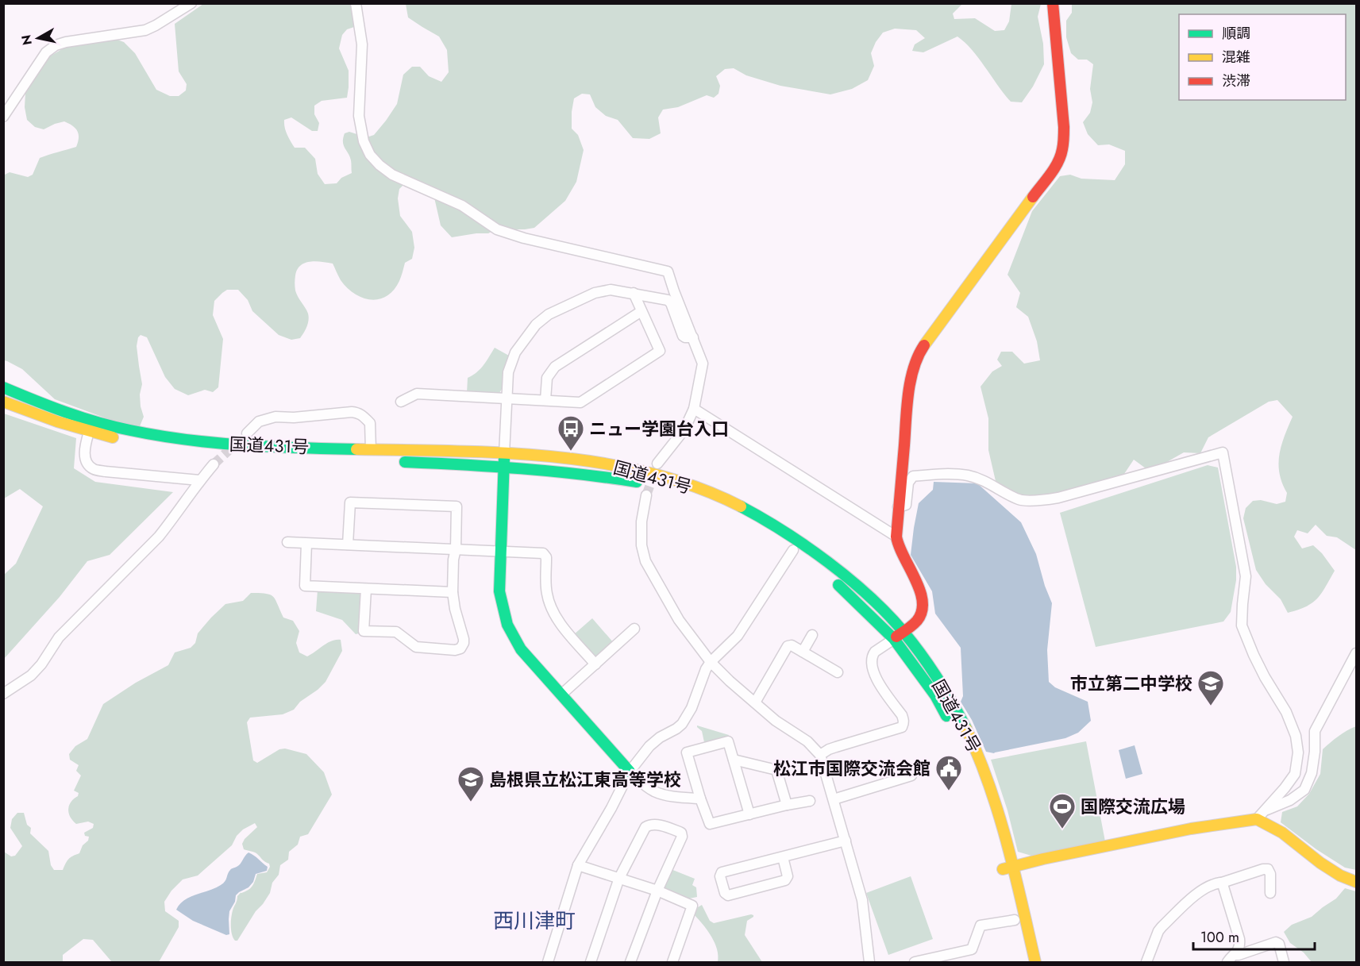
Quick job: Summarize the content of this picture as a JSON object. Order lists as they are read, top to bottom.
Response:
{
  "streets": {
    "main road": ["国道431号"]
  },
  "districts": ["西川津町"],
  "places": {
    "bus stop": ["ニュー学園台入口"],
    "school or university": ["市立第二中学校", "島根県立松江東高等学校"],
    "public building": ["松江市国際交流会館"],
    "sports": ["国際交流広場"]
  },
  "legend": ["順調", "混雑", "渋滞"],
  "scale_bar": "100 m",
  "north": "left"
}
